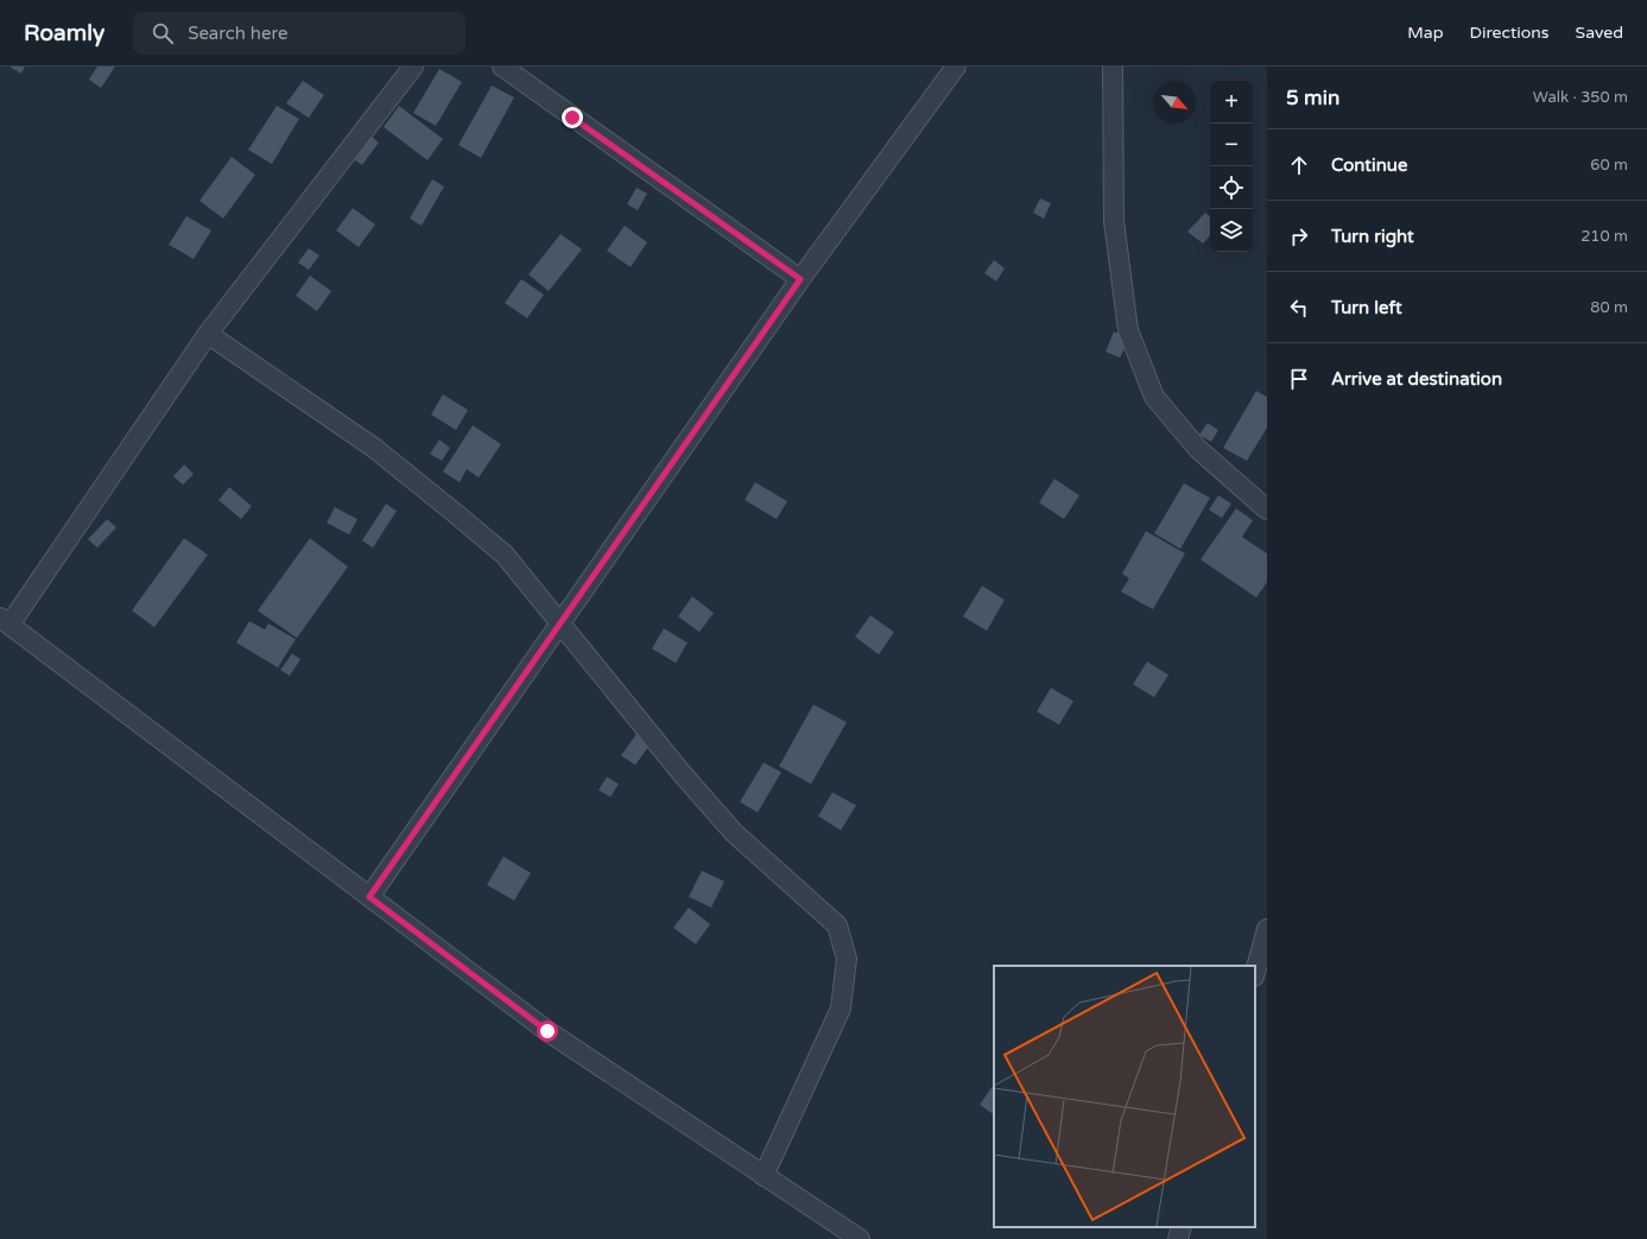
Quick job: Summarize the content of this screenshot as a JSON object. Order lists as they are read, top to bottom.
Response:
{
  "north": "bottom right",
  "page": {
    "header": "Roamly",
    "search": "Search here",
    "nav": ["Map", "Directions", "Saved"],
    "heading": ["5 min", "Walk · 350 m"],
    "map_buttons": ["+", "−"],
    "list": [
      ["Continue", "60 m"],
      ["Turn right", "210 m"],
      ["Turn left", "80 m"],
      "Arrive at destination"
    ]
  }
}
